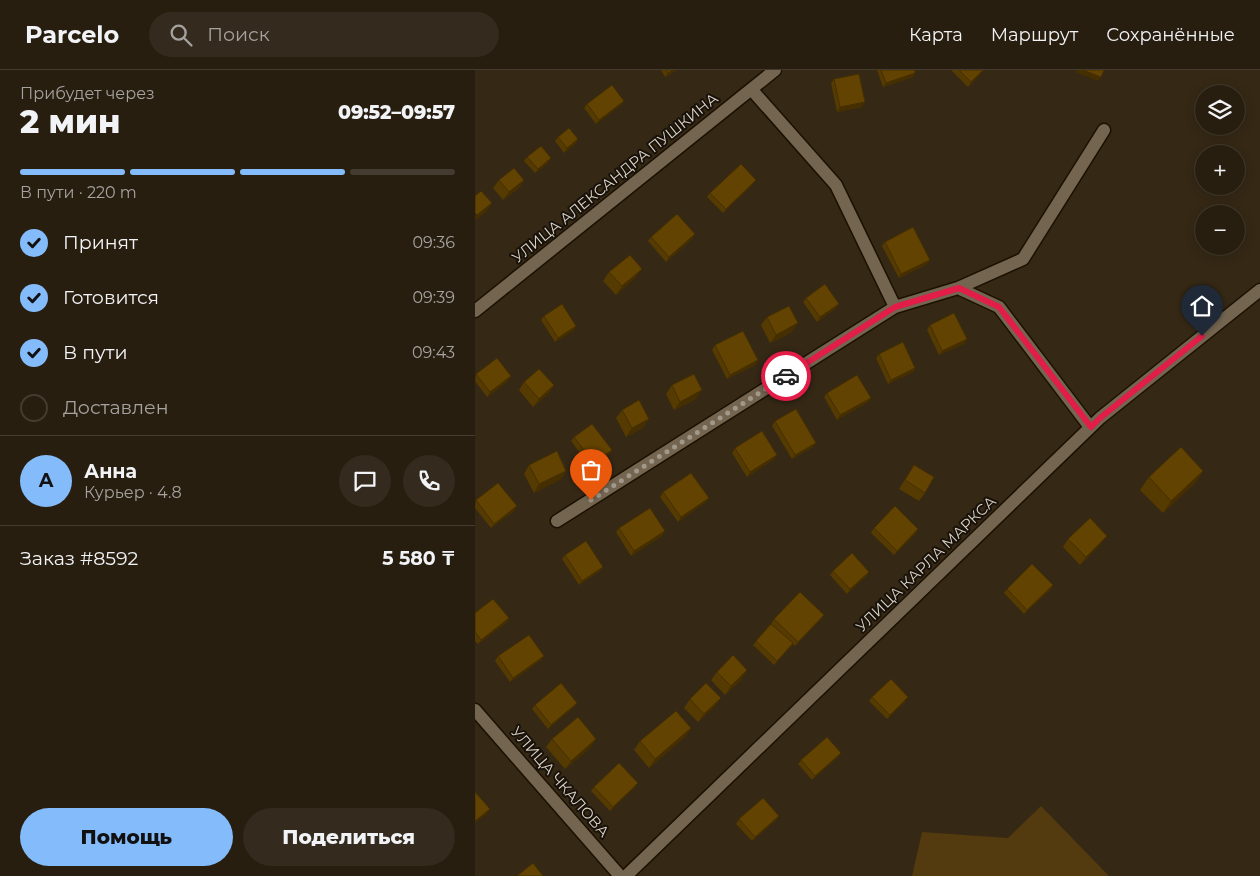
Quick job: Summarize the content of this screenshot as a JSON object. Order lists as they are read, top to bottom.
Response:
{
  "streets": {
    "street": ["УЛИЦА АЛЕКСАНДРА ПУШКИНА", "УЛИЦА КАРЛА МАРКСА", "УЛИЦА ЧКАЛОВА"]
  },
  "page": {
    "header": "Parcelo",
    "search": "Поиск",
    "nav": ["Карта", "Маршрут", "Сохранённые"],
    "heading": ["2 мин", "Прибудет через", "09:52–09:57"],
    "panel": [
      "Анна",
      "Курьер · 4.8",
      "Заказ #8592",
      "5 580 ₸"
    ],
    "map_buttons": ["+", "−"],
    "bar": "В пути · 220 m",
    "list": [
      ["Принят", "09:36"],
      ["Готовится", "09:39"],
      ["В пути", "09:43"],
      "Доставлен"
    ],
    "round": "А",
    "buttons": ["Помощь", "Поделиться"]
  }
}
